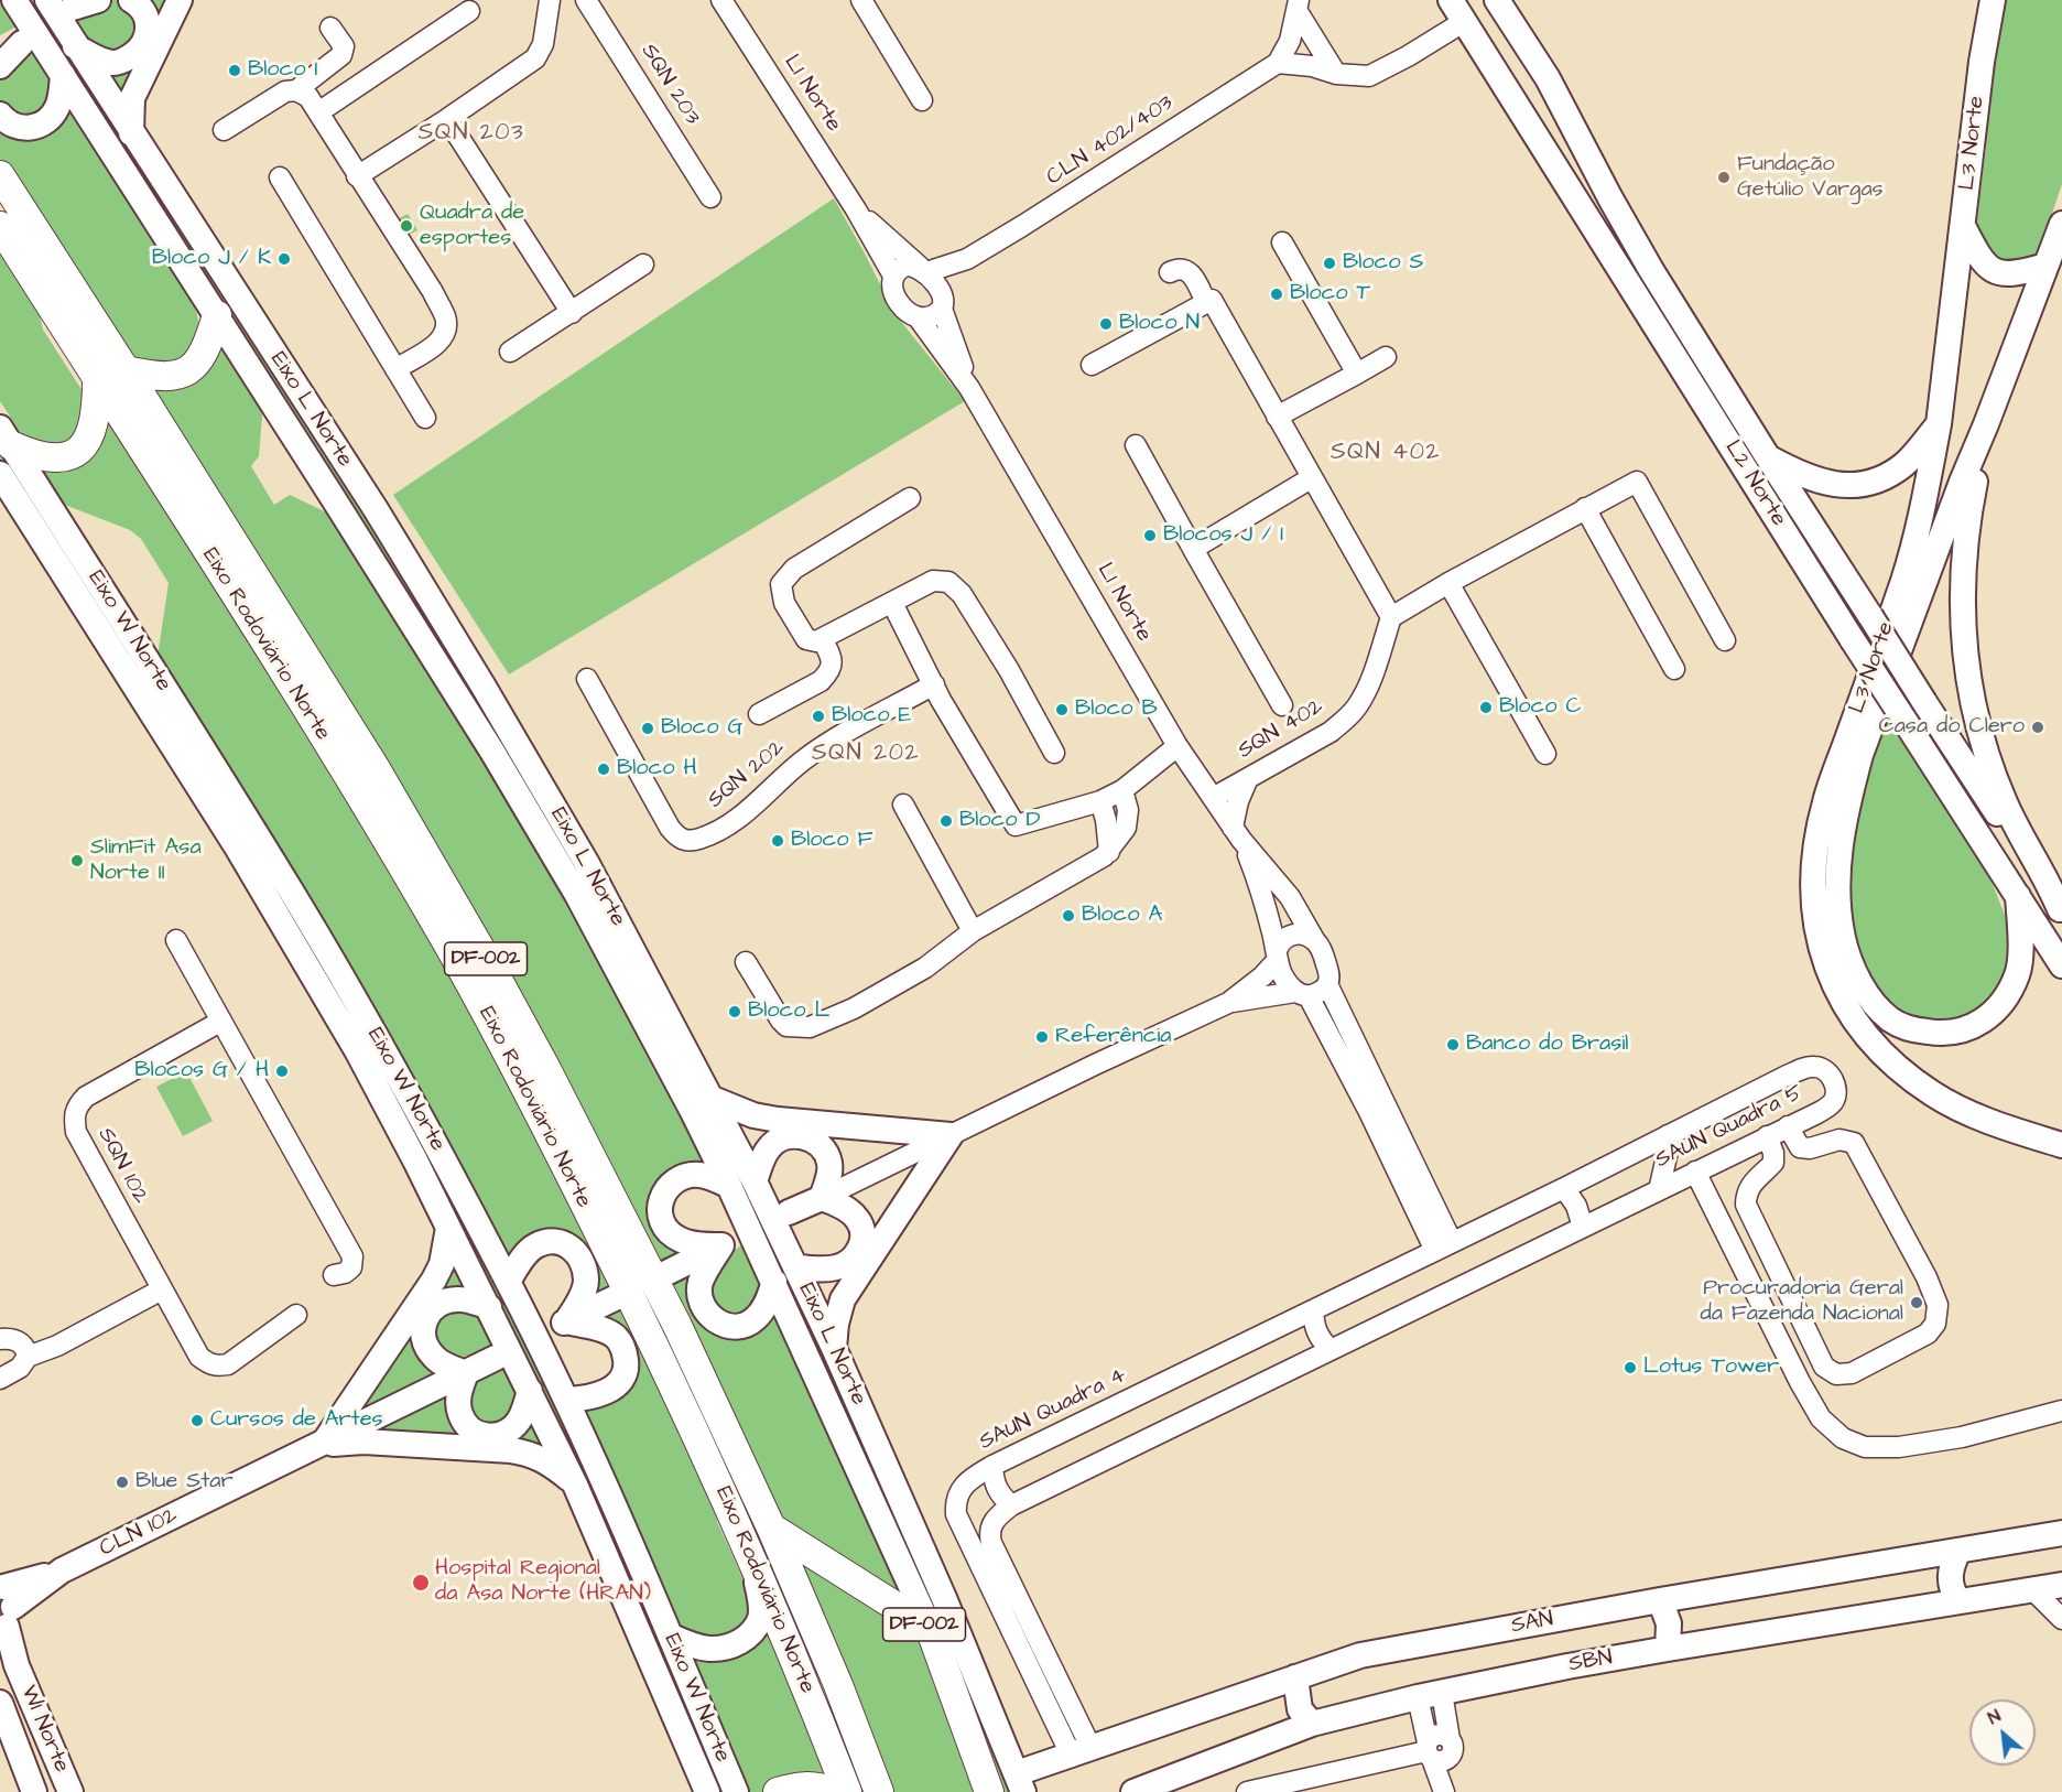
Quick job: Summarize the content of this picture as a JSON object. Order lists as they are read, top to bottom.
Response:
{
  "streets": {
    "highway": ["Eixo Rodoviário Norte", "DF-002"],
    "main road": [
      "L3 Norte",
      "Eixo L Norte",
      "L2 Norte",
      "Eixo W Norte",
      "CLN 102",
      "SAN",
      "SBN",
      "W1 Norte"
    ],
    "street": [
      "SQN 203",
      "L1 Norte",
      "CLN 402/403",
      "SQN 402",
      "SQN 202",
      "SAUN Quadra 5",
      "SQN 102",
      "SAUN Quadra 4"
    ]
  },
  "crossings": [
    ["L1 Norte", "CLN 402/403"],
    ["L1 Norte", "SQN 402"],
    ["L3 Norte", "L2 Norte"],
    ["Eixo L Norte", "Eixo Rodoviário Norte"],
    ["Eixo L Norte", "DF-002"],
    ["Eixo L Norte", "SAN"],
    ["Eixo Rodoviário Norte", "DF-002"],
    ["SAUN Quadra 5", "SAUN Quadra 4"],
    ["SAUN Quadra 4", "SAN"],
    ["CLN 102", "W1 Norte"]
  ],
  "districts": ["SQN 203", "SQN 402", "SQN 202"],
  "places": [
    "Bloco I",
    "Fundação Getúlio Vargas",
    "Quadra de esportes",
    "Bloco J / K",
    "Bloco S",
    "Bloco T",
    "Bloco N",
    "Blocos J / I",
    "Bloco C",
    "Bloco B",
    "Bloco E",
    "Casa do Clero",
    "Bloco G",
    "Bloco H",
    "Bloco D",
    "Bloco F",
    "SlimFit Asa Norte II",
    "Bloco A",
    "Bloco L",
    "Referência",
    "Banco do Brasil",
    "Blocos G / H",
    "Procuradoria Geral da Fazenda Nacional",
    "Lotus Tower",
    "Cursos de Artes",
    "Blue Star",
    "Hospital Regional da Asa Norte (HRAN)"
  ],
  "north": "top left"
}
